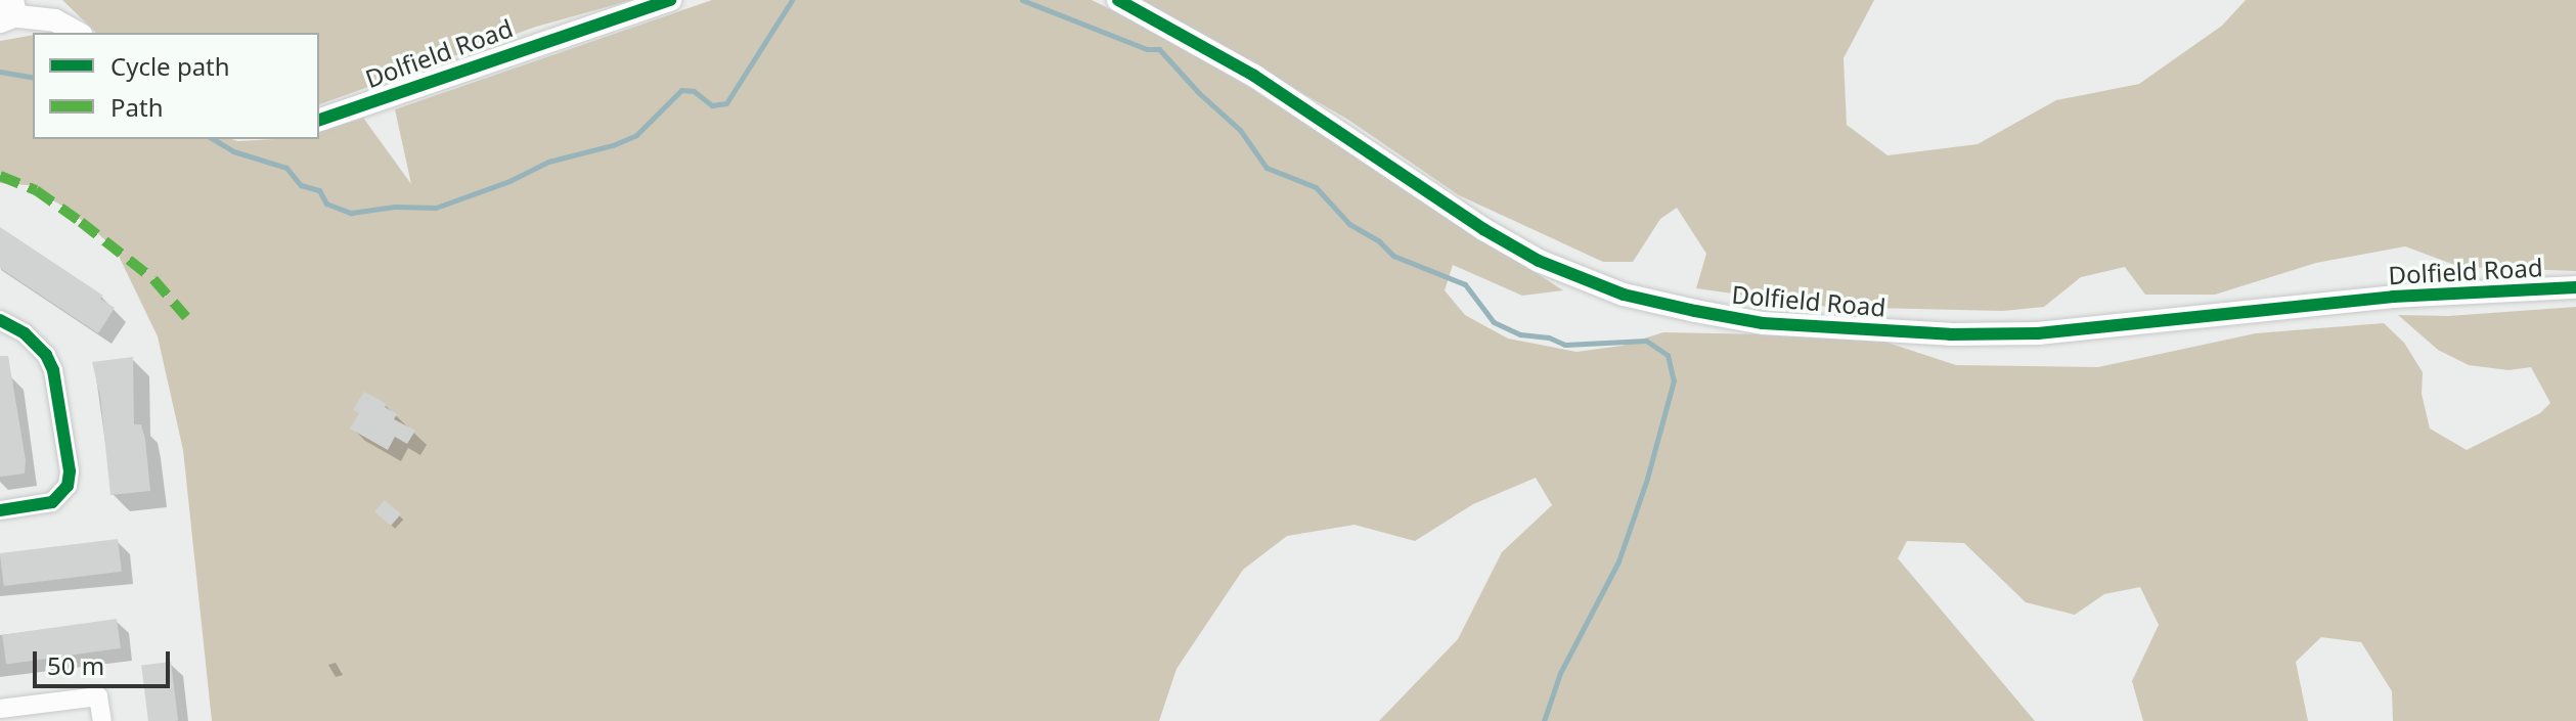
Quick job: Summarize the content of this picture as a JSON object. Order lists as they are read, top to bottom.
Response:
{
  "streets": {
    "street": ["Dolfield Road"]
  },
  "legend": ["Cycle path", "Path"],
  "scale_bar": "50 m"
}
